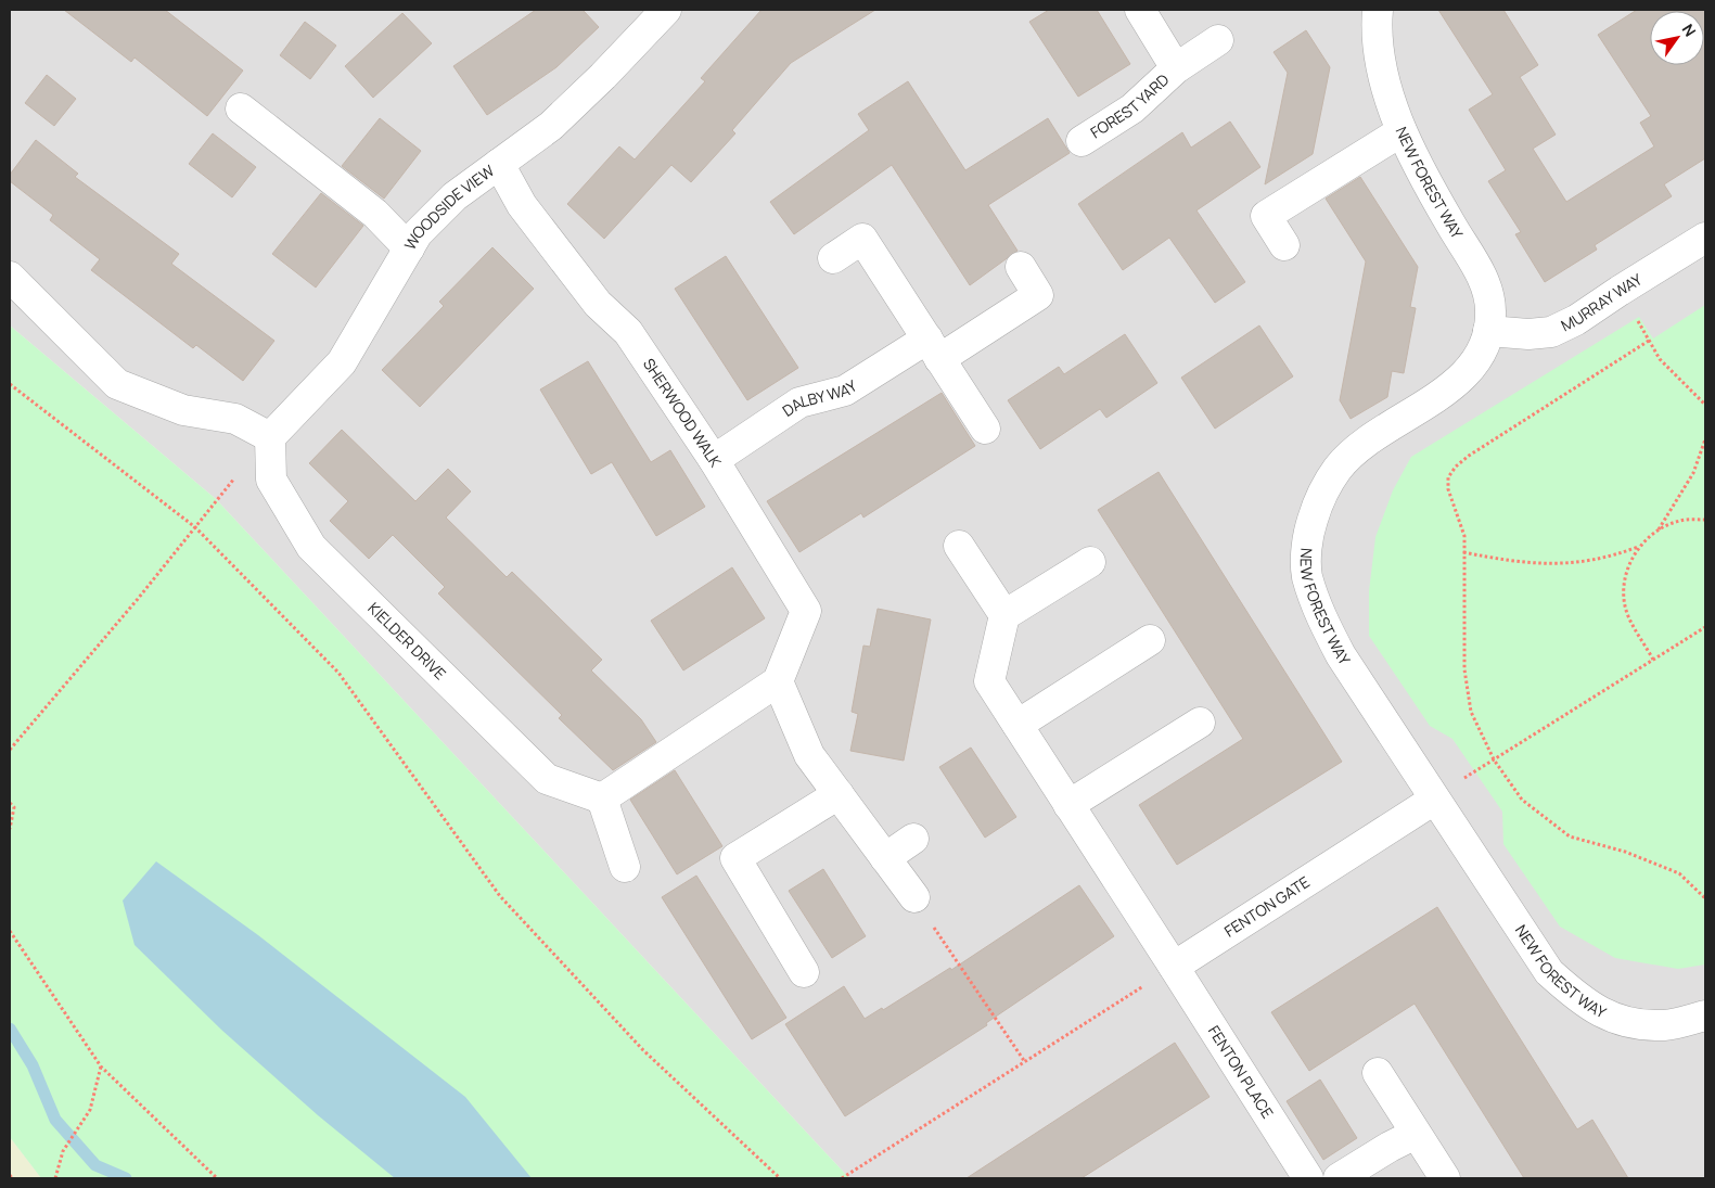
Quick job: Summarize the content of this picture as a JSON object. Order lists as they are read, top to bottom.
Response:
{
  "streets": {
    "street": [
      "FOREST YARD",
      "NEW FOREST WAY",
      "WOODSIDE VIEW",
      "MURRAY WAY",
      "DALBY WAY",
      "SHERWOOD WALK",
      "KIELDER DRIVE",
      "FENTON GATE",
      "FENTON PLACE"
    ]
  },
  "crossings": [
    ["NEW FOREST WAY", "MURRAY WAY"],
    ["NEW FOREST WAY", "FENTON GATE"],
    ["WOODSIDE VIEW", "SHERWOOD WALK"],
    ["WOODSIDE VIEW", "KIELDER DRIVE"],
    ["DALBY WAY", "SHERWOOD WALK"],
    ["FENTON GATE", "FENTON PLACE"]
  ],
  "north": "top right"
}
